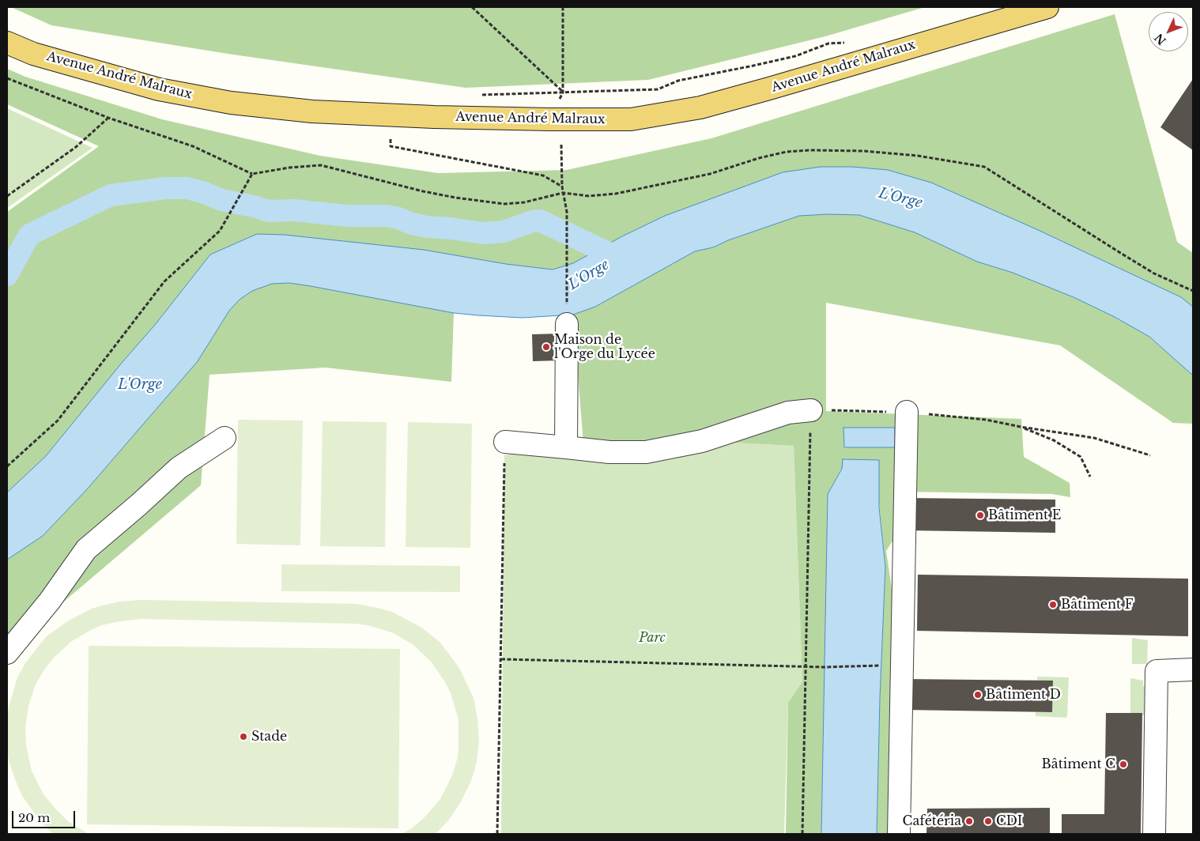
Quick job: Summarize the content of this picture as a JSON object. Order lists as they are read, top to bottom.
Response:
{
  "streets": {
    "main road": ["Avenue André Malraux"]
  },
  "water": ["L'Orge"],
  "parks": ["Parc"],
  "places": [
    "Maison de l'Orge du Lycée",
    "Bâtiment E",
    "Bâtiment F",
    "Bâtiment D",
    "Stade",
    "Bâtiment C",
    "Cafétéria",
    "CDI"
  ],
  "scale_bar": "20 m",
  "north": "bottom left"
}
